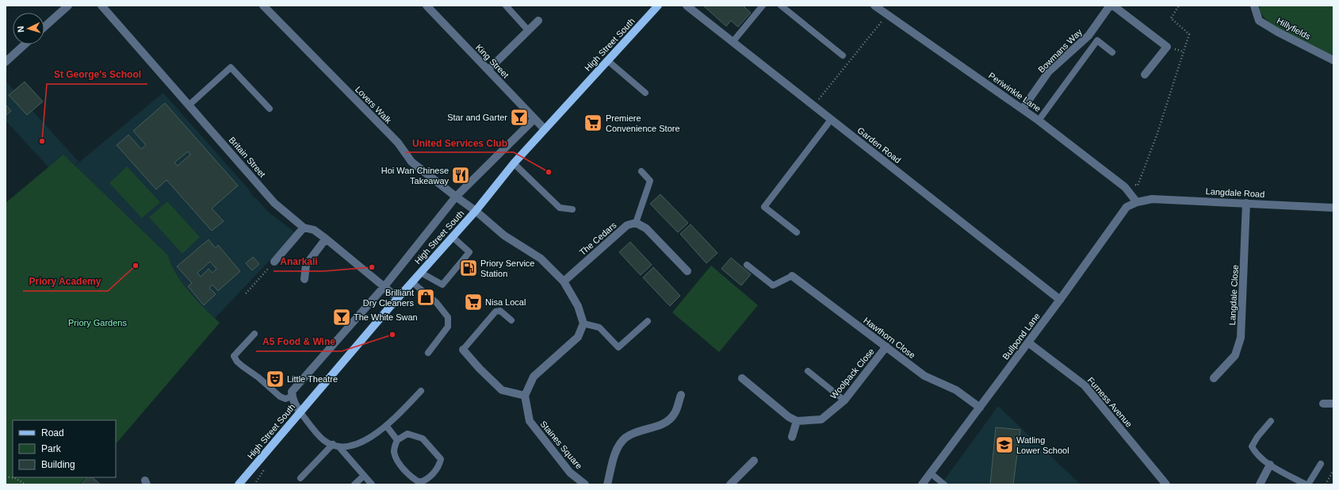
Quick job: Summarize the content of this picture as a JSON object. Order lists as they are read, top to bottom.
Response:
{
  "streets": {
    "main road": ["High Street South"],
    "street": [
      "Hillyfields",
      "Bowmans Way",
      "King Street",
      "Periwinkle Lane",
      "Lovers Walk",
      "Garden Road",
      "Britain Street",
      "Langdale Road",
      "The Cedars",
      "Langdale Close",
      "Bullpond Lane",
      "Hawthorn Close",
      "Woolpack Close",
      "Furness Avenue",
      "Staines Square"
    ]
  },
  "crossings": [
    ["High Street South", "King Street"],
    ["High Street South", "Lovers Walk"],
    ["High Street South", "Britain Street"],
    ["Bowmans Way", "Periwinkle Lane"],
    ["Periwinkle Lane", "Langdale Road"],
    ["Periwinkle Lane", "Bullpond Lane"],
    ["Garden Road", "Bullpond Lane"],
    ["Langdale Road", "Langdale Close"],
    ["Langdale Road", "Bullpond Lane"],
    ["Bullpond Lane", "Hawthorn Close"],
    ["Bullpond Lane", "Furness Avenue"],
    ["Hawthorn Close", "Woolpack Close"]
  ],
  "parks": ["Priory Gardens"],
  "places": {
    "bar": ["Star and Garter", "The White Swan"],
    "supermarket": ["Premiere Convenience Store", "Nisa Local"],
    "other": [
      "St George's School",
      "United Services Club",
      "Priory Academy",
      "Anarkali",
      "A5 Food & Wine"
    ],
    "restaurant": ["Hoi Wan Chinese Takeaway"],
    "fuel station": ["Priory Service Station"],
    "shop": ["Brilliant Dry Cleaners"],
    "theatre": ["Little Theatre"],
    "school or university": ["Watling Lower School"]
  },
  "legend": ["Road", "Park", "Building"],
  "north": "left"
}
